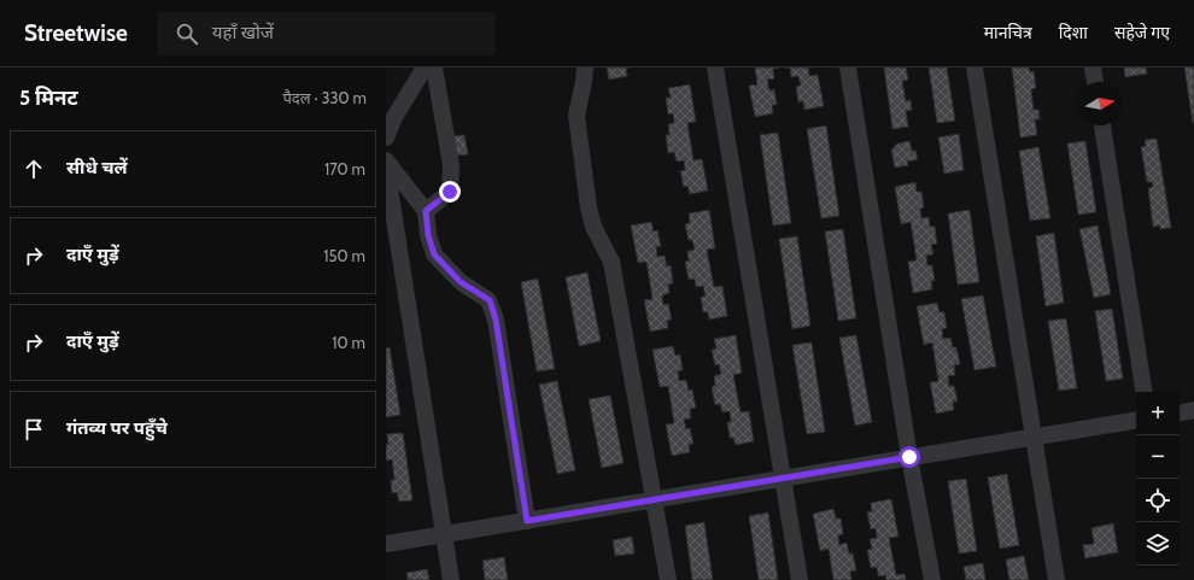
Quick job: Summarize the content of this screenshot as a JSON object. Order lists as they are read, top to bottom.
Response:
{
  "north": "right",
  "page": {
    "header": "Streetwise",
    "search": "यहाँ खोजें",
    "nav": ["मानचित्र", "दिशा", "सहेजे गए"],
    "heading": ["5 मिनट", "पैदल · 330 m"],
    "list": [
      ["सीधे चलें", "170 m"],
      ["दाएँ मुड़ें", "150 m"],
      ["दाएँ मुड़ें", "10 m"],
      "गंतव्य पर पहुँचे"
    ],
    "map_buttons": ["+", "−"]
  }
}
